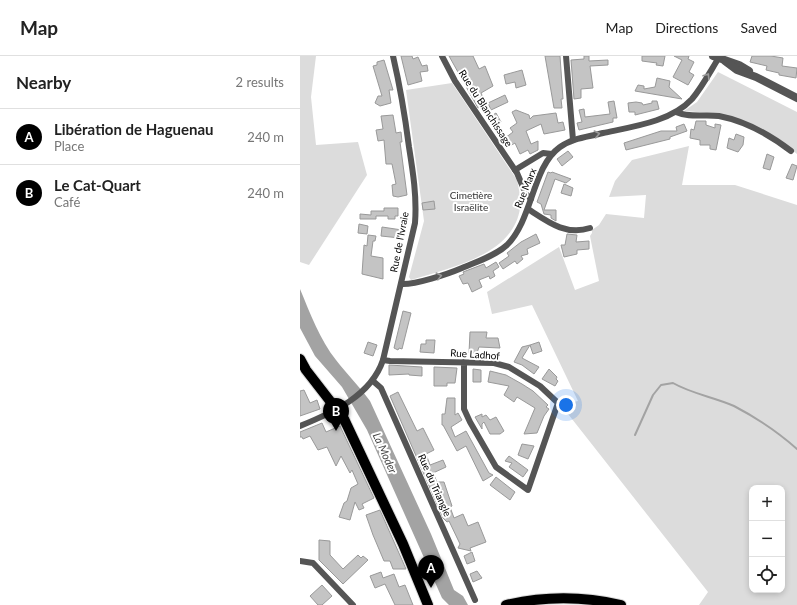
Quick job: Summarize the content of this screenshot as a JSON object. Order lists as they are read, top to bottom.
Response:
{
  "streets": {
    "street": [
      "Rue du Blanchissage",
      "Rue Marx",
      "Rue de l'Ivraie",
      "Rue Ladhof",
      "Rue du Triangle"
    ]
  },
  "crossings": [
    ["Rue du Blanchissage", "Rue Marx"],
    ["Rue Marx", "Rue de l'Ivraie"],
    ["Rue de l'Ivraie", "Rue Ladhof"],
    ["Rue de l'Ivraie", "Rue du Triangle"]
  ],
  "one_way": ["Rue Marx"],
  "water": ["La Moder"],
  "parks": ["Cimetière Israëlite"],
  "page": {
    "header": "Map",
    "nav": ["Map", "Directions", "Saved"],
    "heading": ["Nearby", "2 results"],
    "list": [
      {
        "mark": "A",
        "name": "Libération de Haguenau",
        "note": "Place",
        "value": "240 m"
      },
      {
        "mark": "B",
        "name": "Le Cat-Quart",
        "note": "Café",
        "value": "240 m"
      }
    ],
    "pins": ["B", "A"],
    "map_buttons": ["+", "−"]
  }
}
